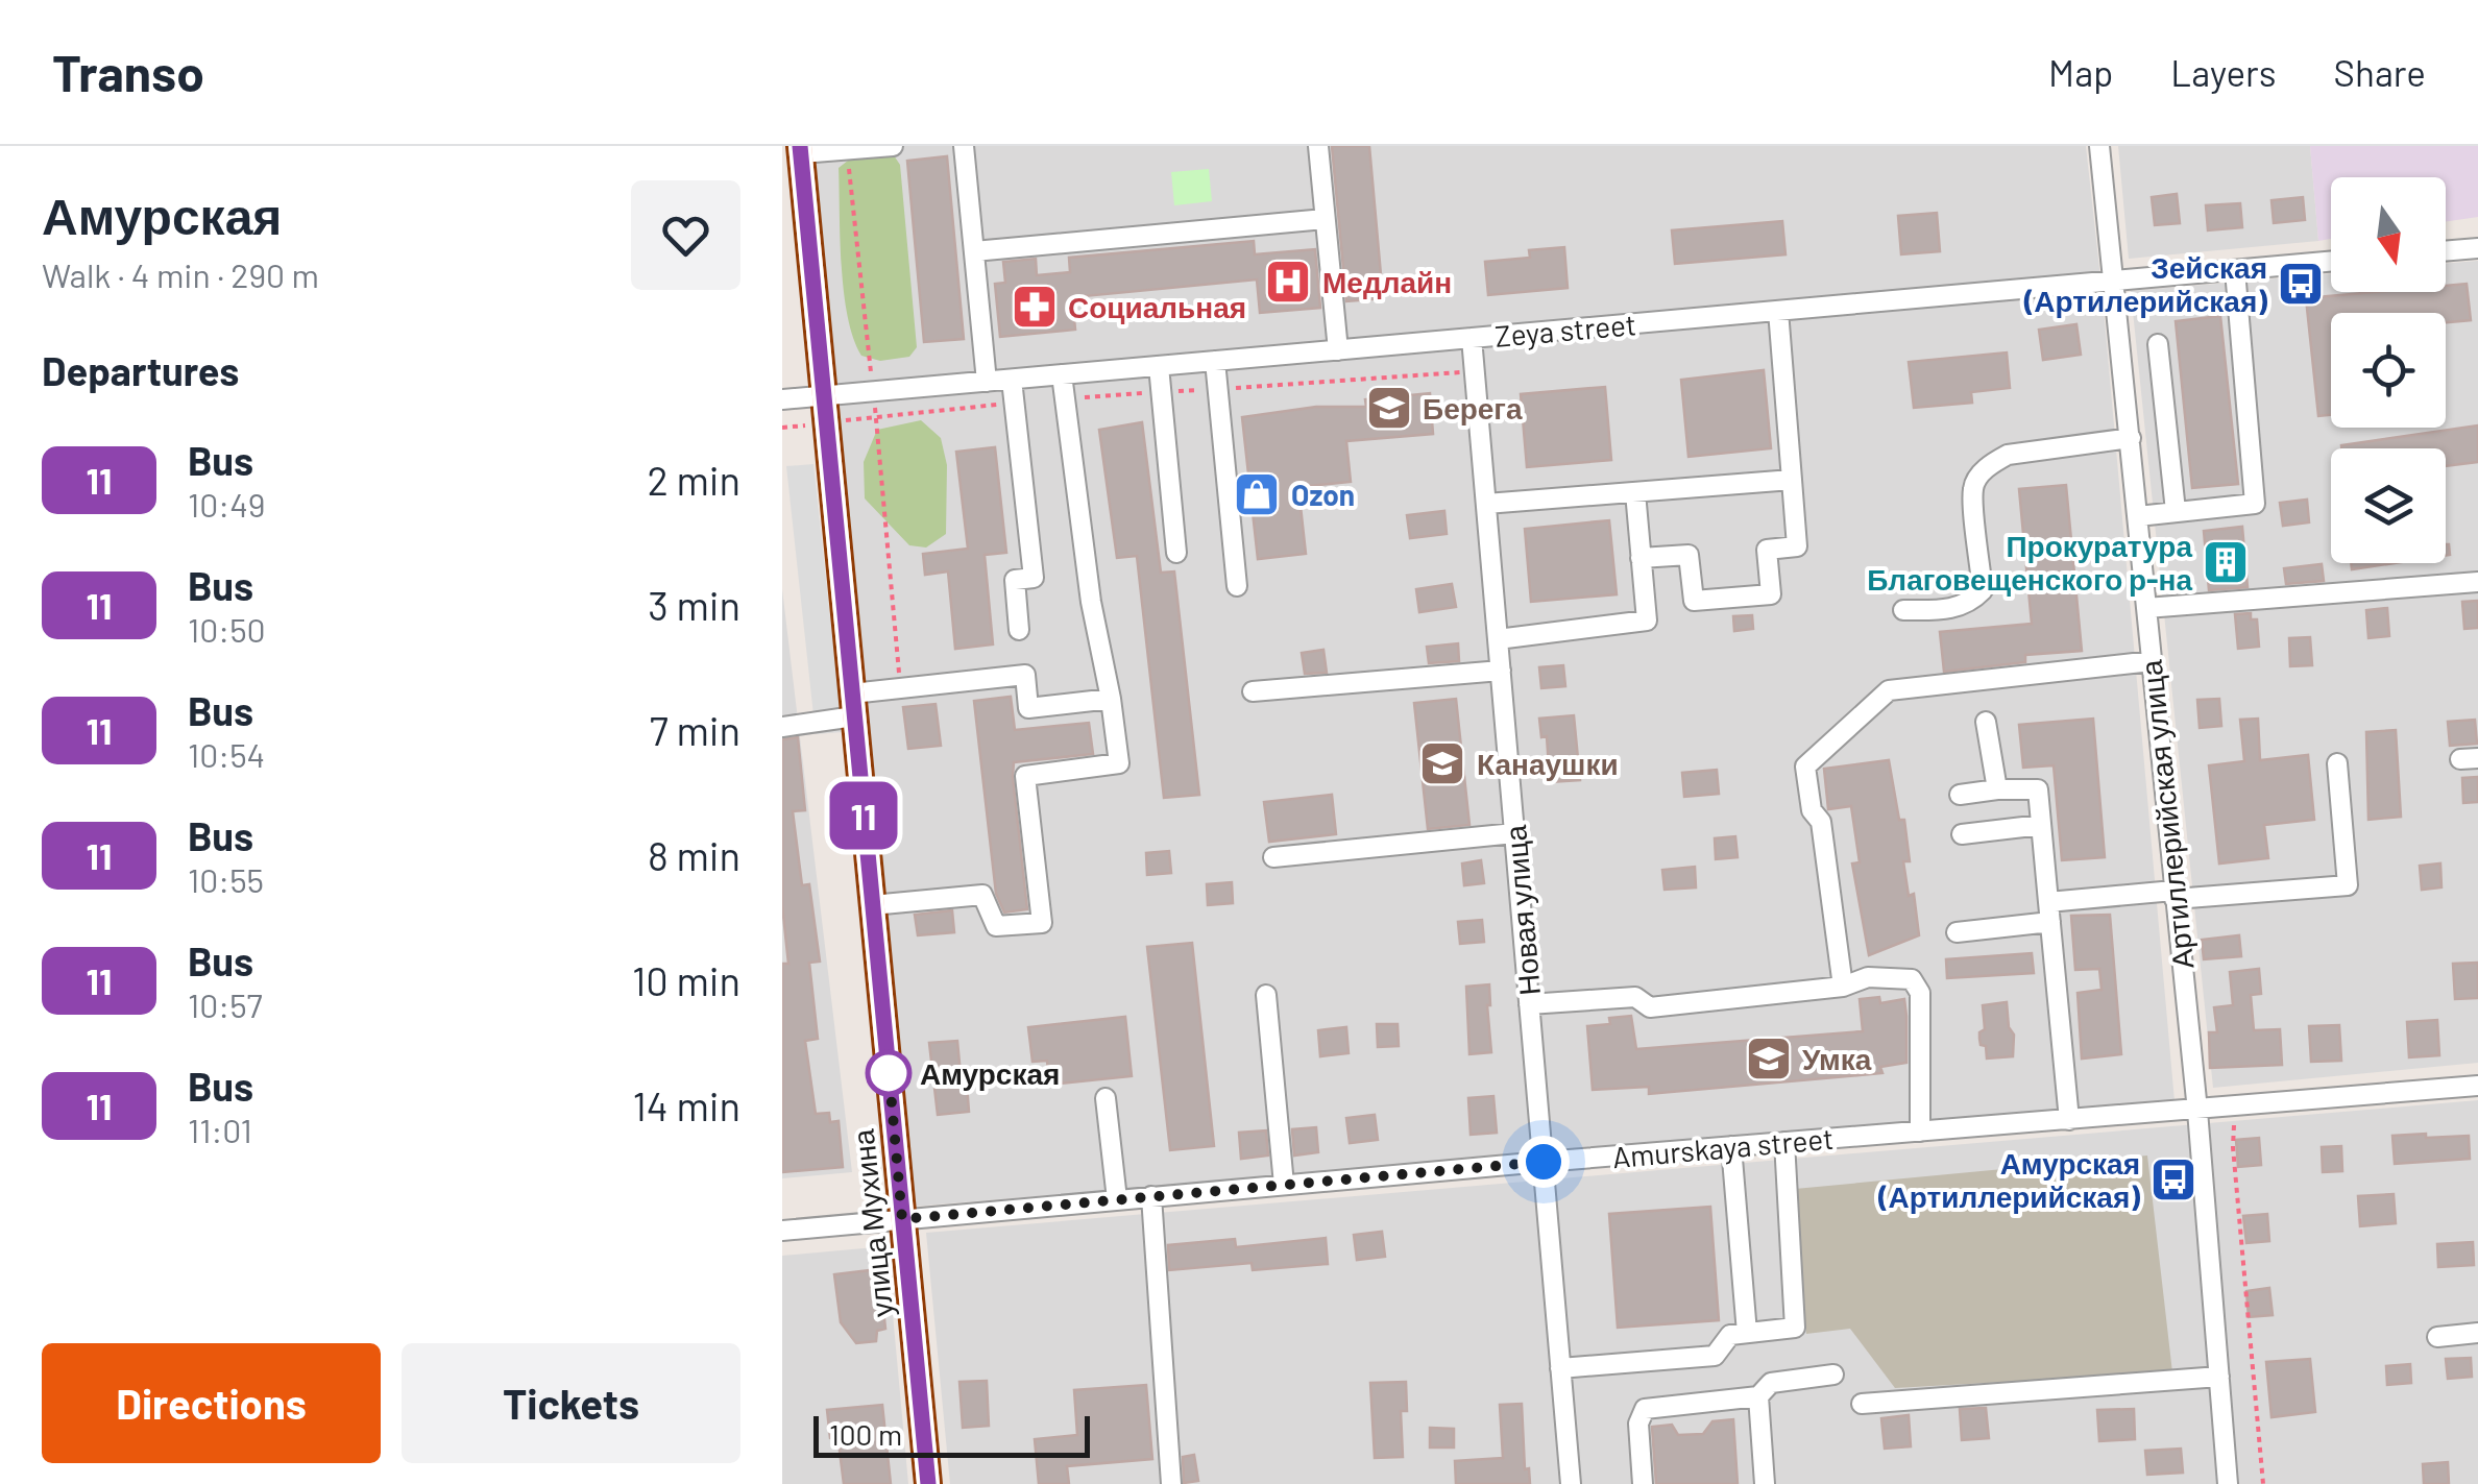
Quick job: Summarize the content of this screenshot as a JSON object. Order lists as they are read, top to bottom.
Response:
{
  "streets": {
    "main road": ["улица Мухина"],
    "street": [
      "Zeya street",
      "Артиллерийская улица",
      "Новая улица",
      "Amurskaya street"
    ]
  },
  "crossings": [
    ["Zeya street", "Артиллерийская улица"],
    ["Zeya street", "Новая улица"],
    ["Zeya street", "улица Мухина"],
    ["Артиллерийская улица", "Amurskaya street"],
    ["Новая улица", "Amurskaya street"],
    ["Amurskaya street", "улица Мухина"]
  ],
  "places": {
    "hospital": ["Медлайн"],
    "bus stop": ["Зейская (Артилерийская)", "Амурская (Артиллерийская)"],
    "pharmacy": ["Социальная"],
    "school or university": ["Берега", "Канаушки", "Умка"],
    "shop": ["Ozon"],
    "building": ["Прокуратура Благовещенского р-на"],
    "other": ["Амурская"]
  },
  "lines": ["bus line 11"],
  "scale_bar": "100 m",
  "north": "bottom",
  "page": {
    "header": "Transo",
    "nav": ["Map", "Layers", "Share"],
    "heading": [
      ["Амурская", "Walk · 4 min · 290 m"],
      "Departures"
    ],
    "on_map": "11",
    "list": [
      {
        "mark": "11",
        "name": "Bus",
        "note": "10:49",
        "value": "2 min"
      },
      {
        "mark": "11",
        "name": "Bus",
        "note": "10:50",
        "value": "3 min"
      },
      {
        "mark": "11",
        "name": "Bus",
        "note": "10:54",
        "value": "7 min"
      },
      {
        "mark": "11",
        "name": "Bus",
        "note": "10:55",
        "value": "8 min"
      },
      {
        "mark": "11",
        "name": "Bus",
        "note": "10:57",
        "value": "10 min"
      },
      {
        "mark": "11",
        "name": "Bus",
        "note": "11:01",
        "value": "14 min"
      }
    ],
    "buttons": ["Directions", "Tickets"],
    "scale": "100 m"
  }
}
